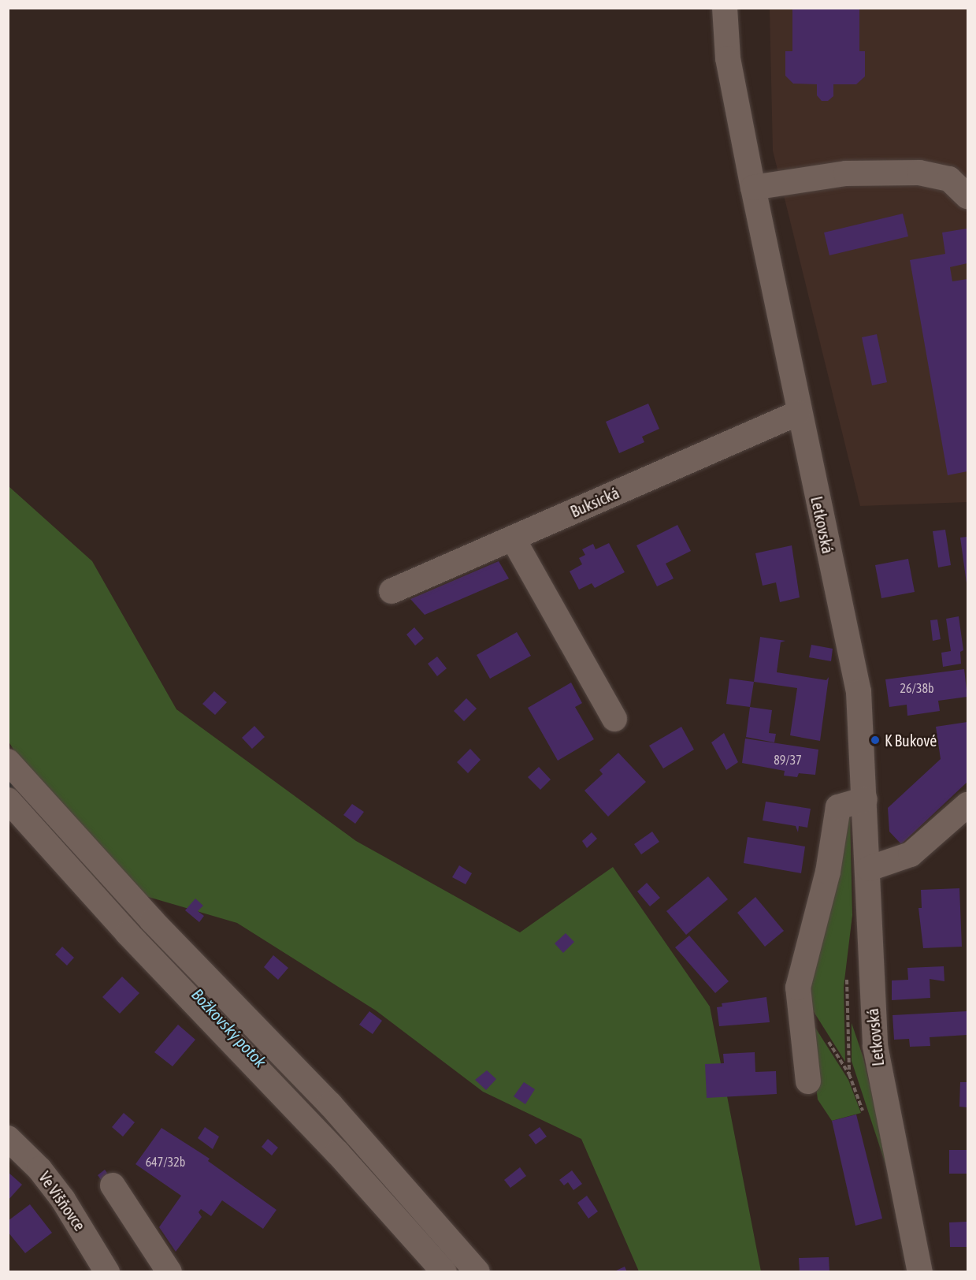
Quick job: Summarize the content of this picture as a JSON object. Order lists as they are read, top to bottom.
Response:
{
  "streets": {
    "street": ["Buksická", "Letkovská", "Ve Višňovce"]
  },
  "crossings": [
    ["Buksická", "Letkovská"]
  ],
  "water": ["Božkovský potok"],
  "places": ["K Bukové"],
  "house_numbers": ["26/38b", "89/37", "647/32b"]
}
